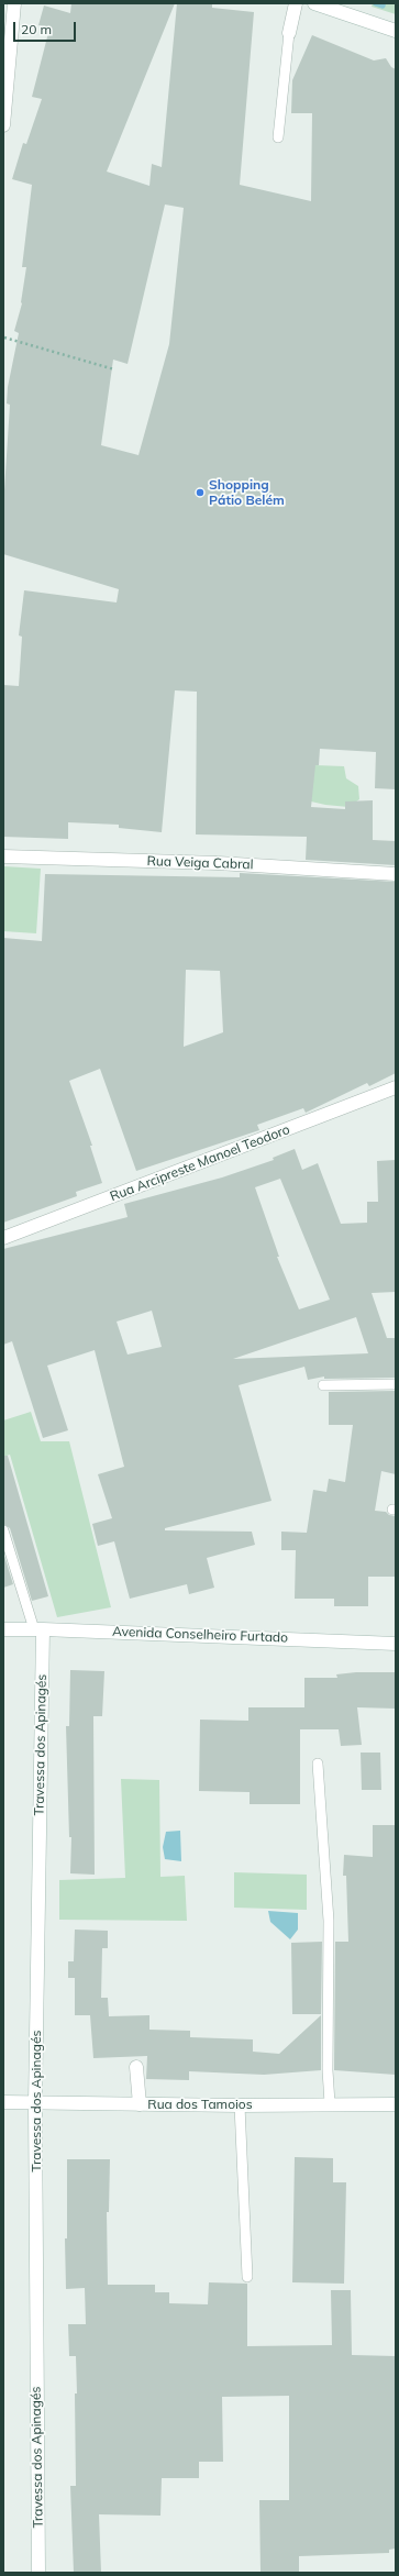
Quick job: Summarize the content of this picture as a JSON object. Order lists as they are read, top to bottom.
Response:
{
  "streets": {
    "street": [
      "Rua Veiga Cabral",
      "Rua Arcipreste Manoel Teodoro",
      "Avenida Conselheiro Furtado",
      "Travessa dos Apinagés",
      "Rua dos Tamoios"
    ]
  },
  "crossings": [
    ["Avenida Conselheiro Furtado", "Travessa dos Apinagés"],
    ["Travessa dos Apinagés", "Rua dos Tamoios"]
  ],
  "places": ["Shopping Pátio Belém"],
  "scale_bar": "20 m"
}
